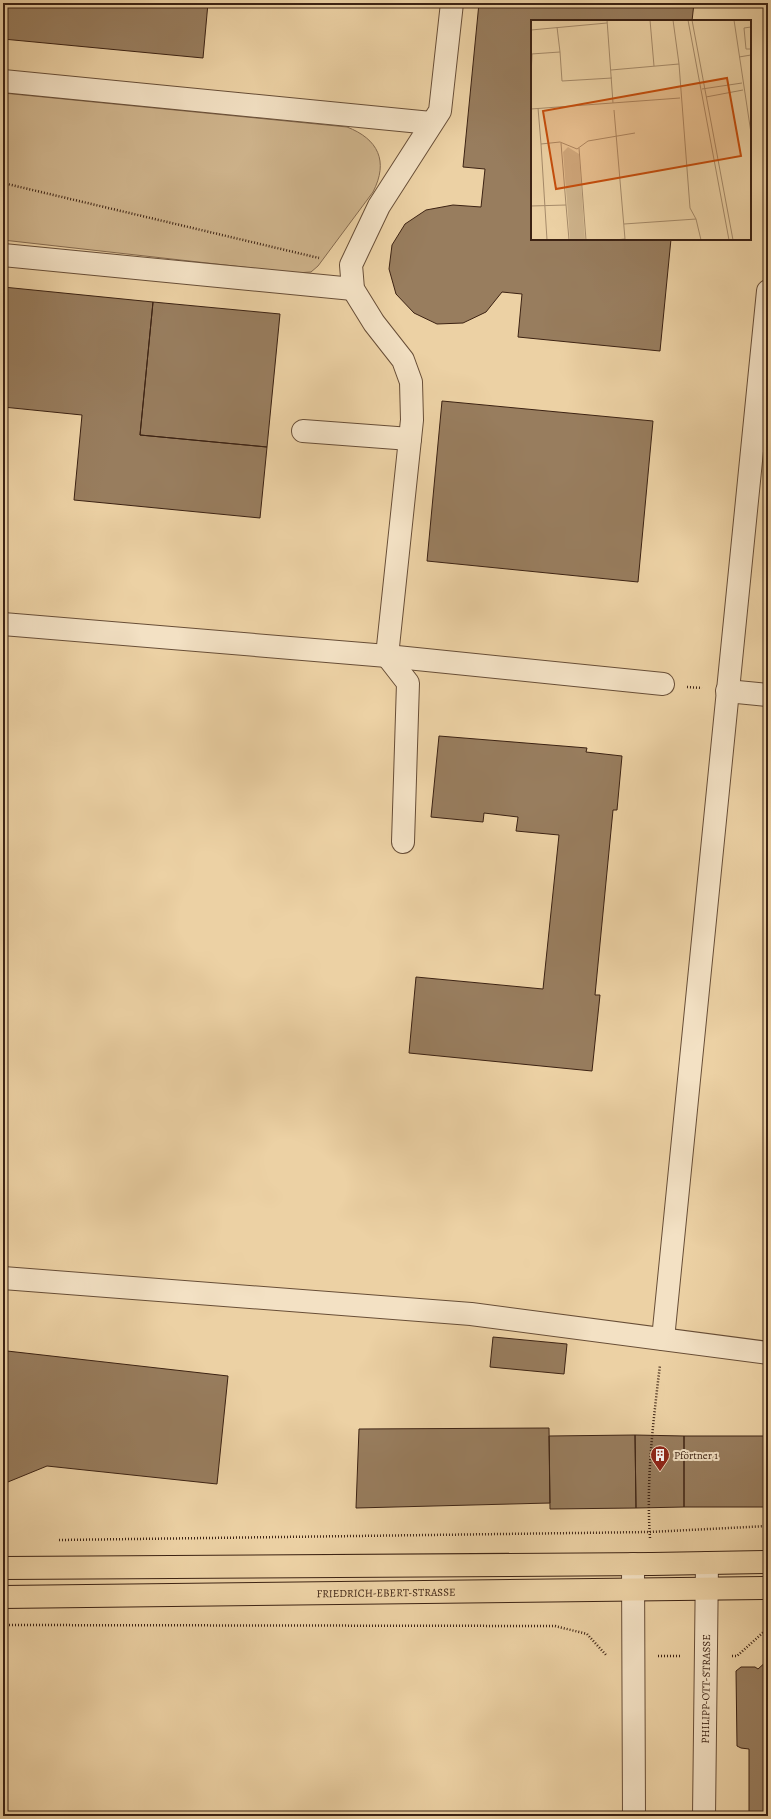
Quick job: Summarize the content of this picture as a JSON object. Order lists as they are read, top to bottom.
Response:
{
  "streets": {
    "main road": ["FRIEDRICH-EBERT-STRASSE"],
    "street": ["PHILIPP-OTT-STRASSE"]
  },
  "crossings": [
    ["FRIEDRICH-EBERT-STRASSE", "PHILIPP-OTT-STRASSE"]
  ],
  "places": {
    "building": ["Pförtner 1"]
  }
}
